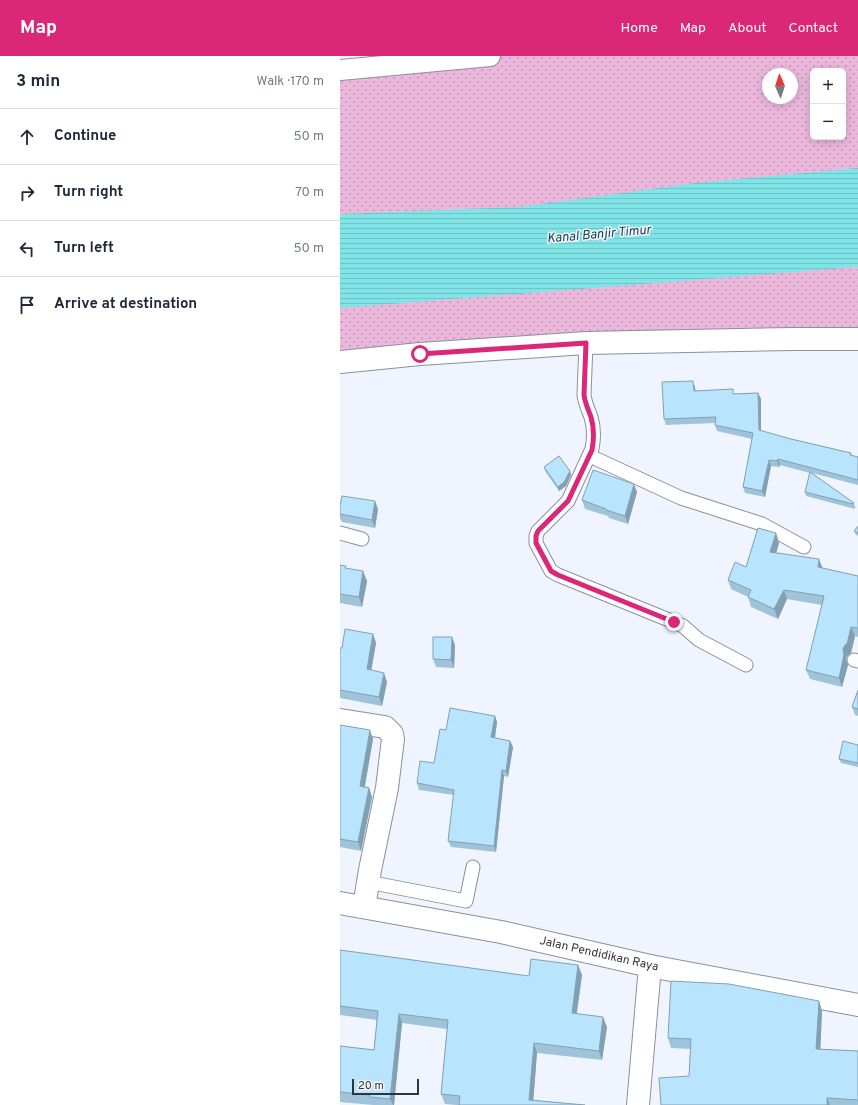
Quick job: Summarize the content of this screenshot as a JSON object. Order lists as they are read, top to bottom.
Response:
{
  "streets": {
    "street": ["Jalan Pendidikan Raya"]
  },
  "water": ["Kanal Banjir Timur"],
  "scale_bar": "20 m",
  "north": "top",
  "page": {
    "header": "Map",
    "nav": [
      "Home",
      "Map",
      "About",
      "Contact"
    ],
    "heading": ["3 min", "Walk · 170 m"],
    "map_buttons": ["+", "−"],
    "list": [
      ["Continue", "50 m"],
      ["Turn right", "70 m"],
      ["Turn left", "50 m"],
      "Arrive at destination"
    ],
    "scale": "20 m"
  }
}
